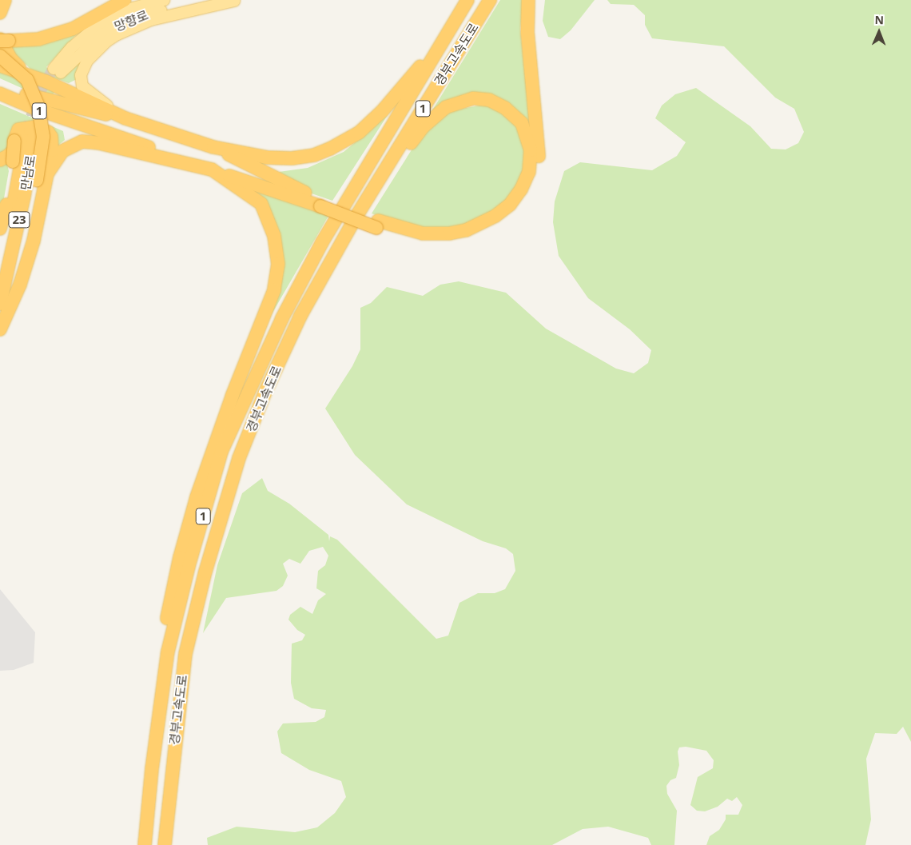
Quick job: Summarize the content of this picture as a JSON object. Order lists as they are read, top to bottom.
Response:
{
  "streets": {
    "highway": [
      "경부고속도로",
      "1",
      "만남로",
      "23"
    ],
    "main road": ["망향로"]
  },
  "north": "top"
}
